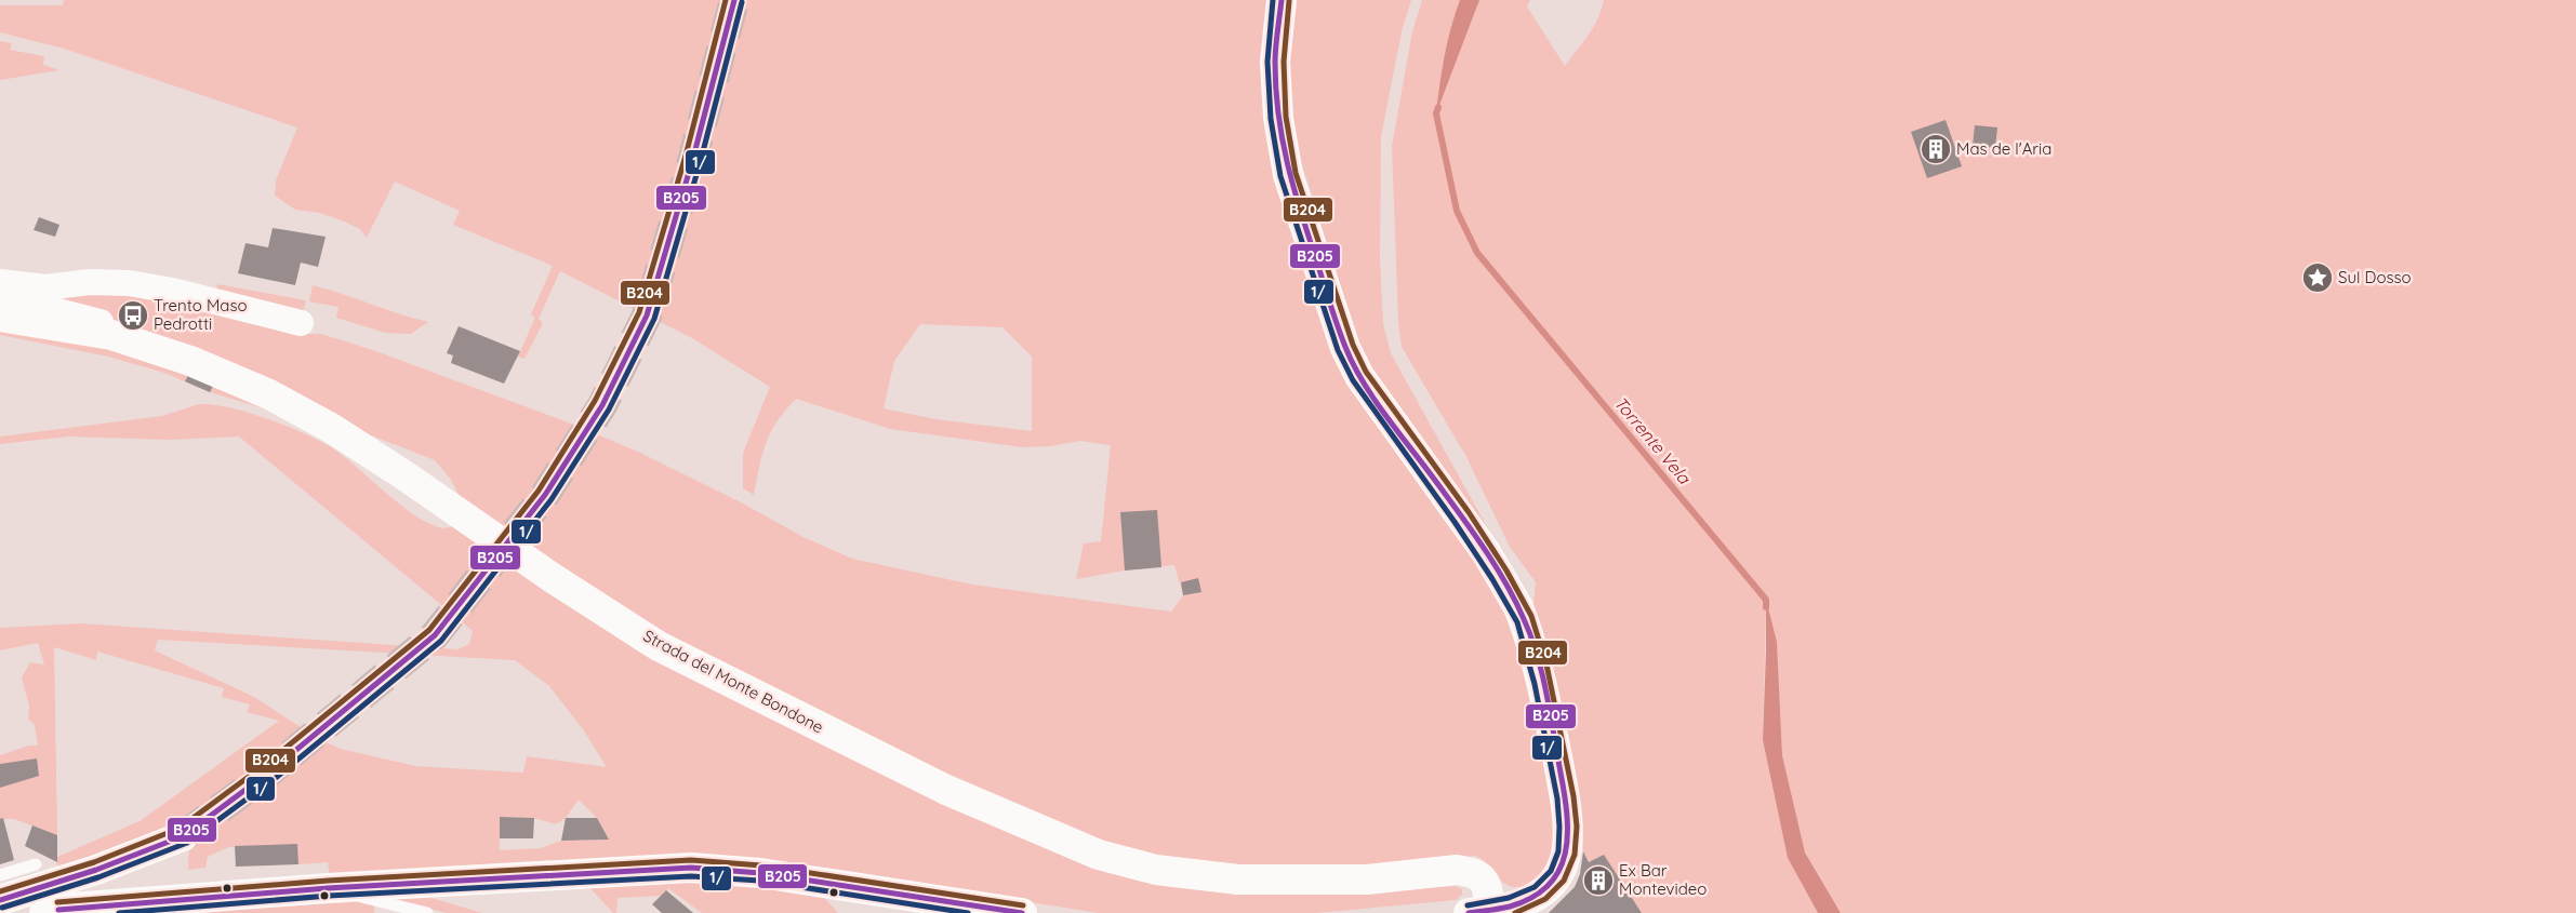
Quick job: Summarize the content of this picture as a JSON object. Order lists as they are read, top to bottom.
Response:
{
  "streets": {
    "main road": ["Strada del Monte Bondone"]
  },
  "water": ["Torrente Vela"],
  "places": {
    "building": ["Mas de l'Aria", "Ex Bar Montevideo"],
    "place": ["Sul Dosso"],
    "bus stop": ["Trento Maso Pedrotti"]
  },
  "lines": ["transit line B205", "transit line 1/", "transit line B204"]
}
